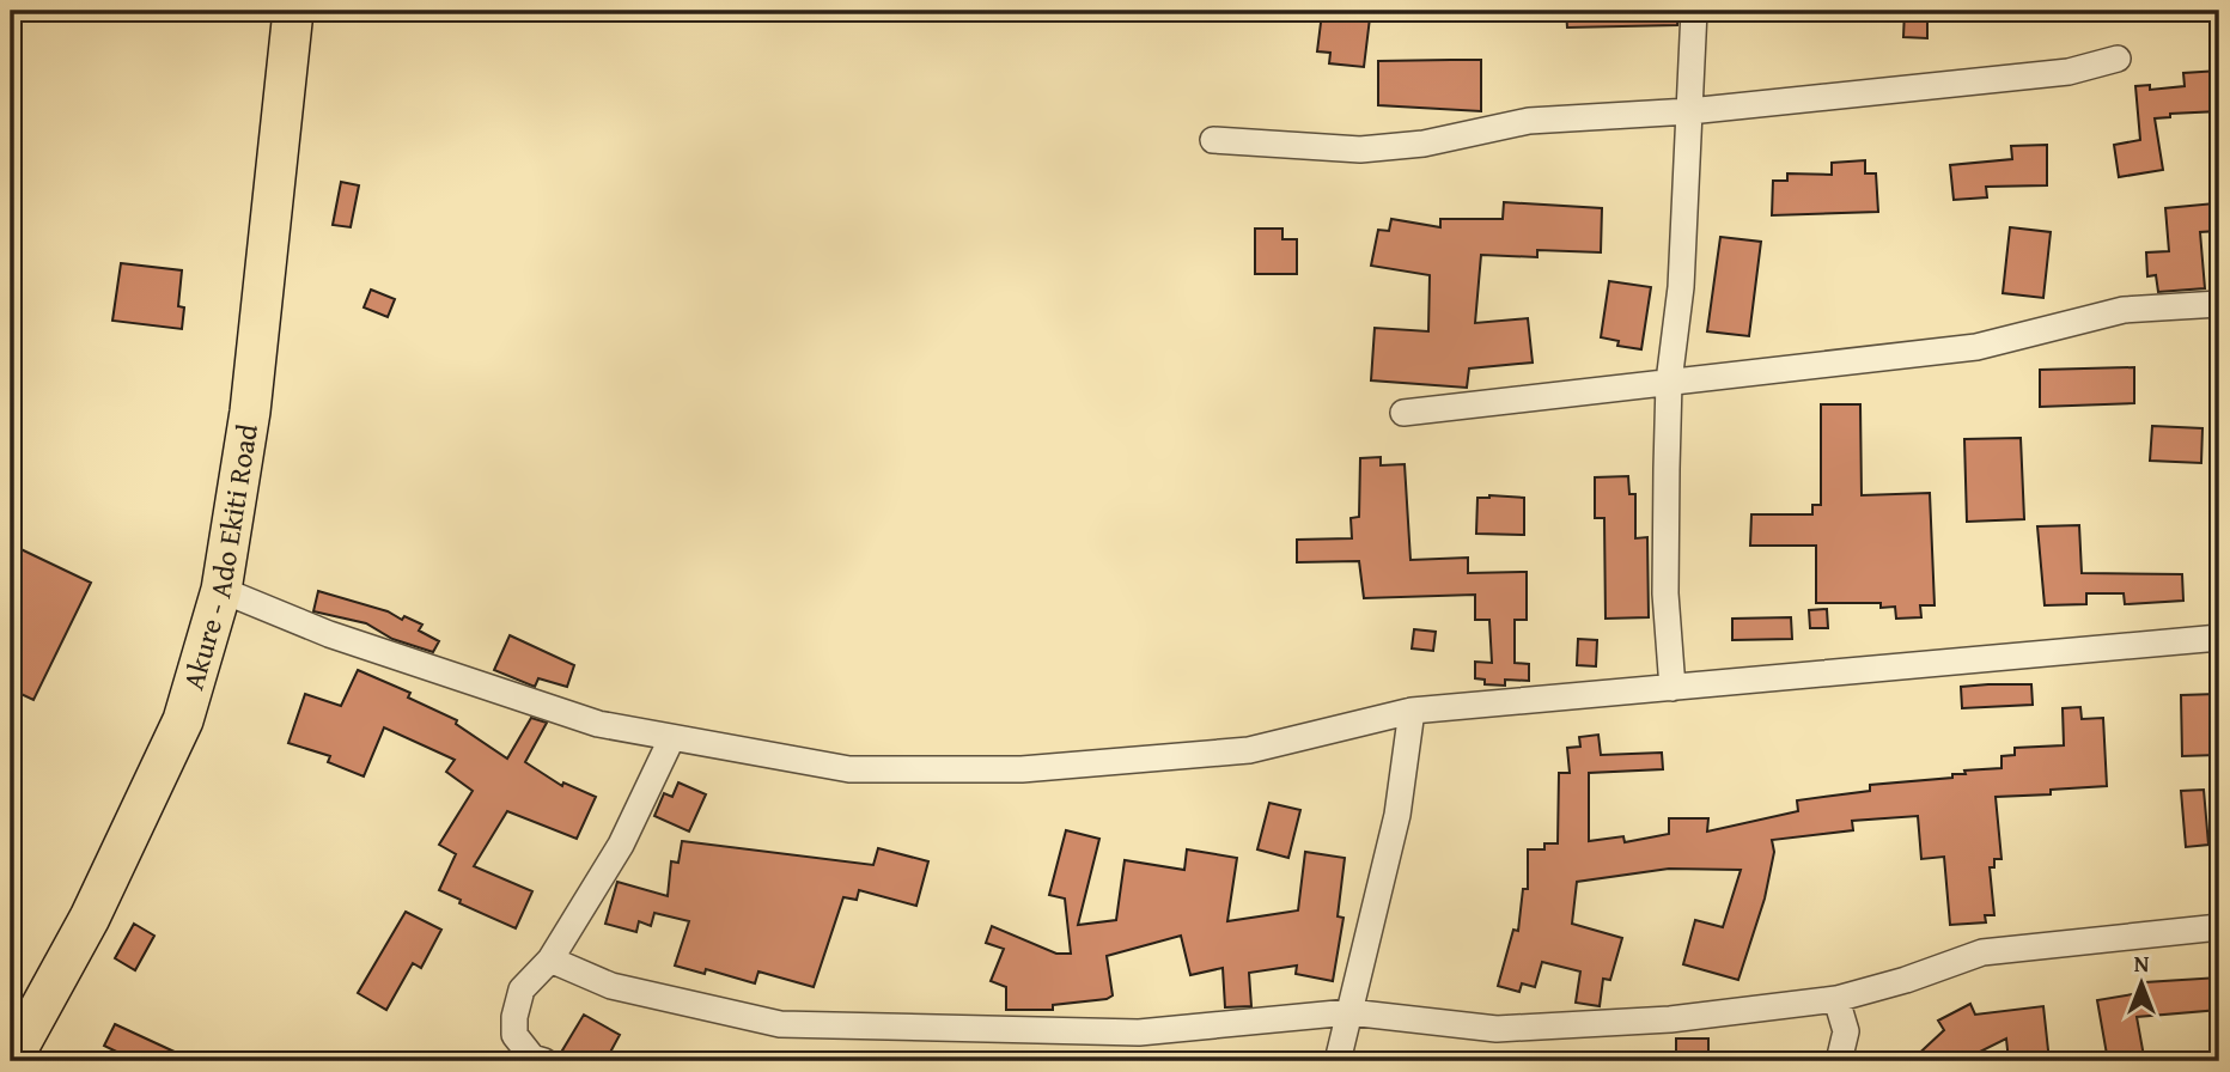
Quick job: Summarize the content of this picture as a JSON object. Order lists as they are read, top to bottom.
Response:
{
  "streets": {
    "main road": ["Akure - Ado Ekiti Road"]
  },
  "north": "top"
}
